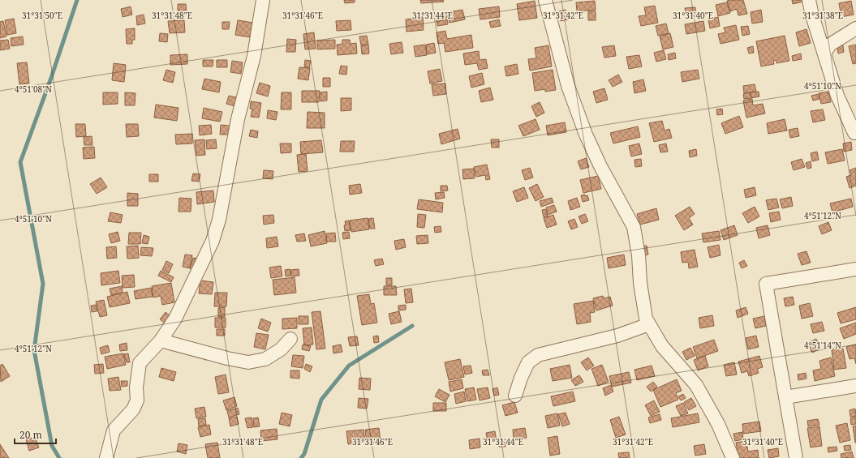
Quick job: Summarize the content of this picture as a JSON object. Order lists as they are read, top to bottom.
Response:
{
  "scale_bar": "20 m",
  "coordinates": [
    "31°31'50\"E",
    "31°31'48\"E",
    "31°31'46\"E",
    "31°31'44\"E",
    "31°31'42\"E",
    "31°31'40\"E",
    "31°31'38\"E",
    "4°51'10\"N",
    "4°51'08\"N",
    "4°51'12\"N",
    "4°51'14\"N"
  ]
}
